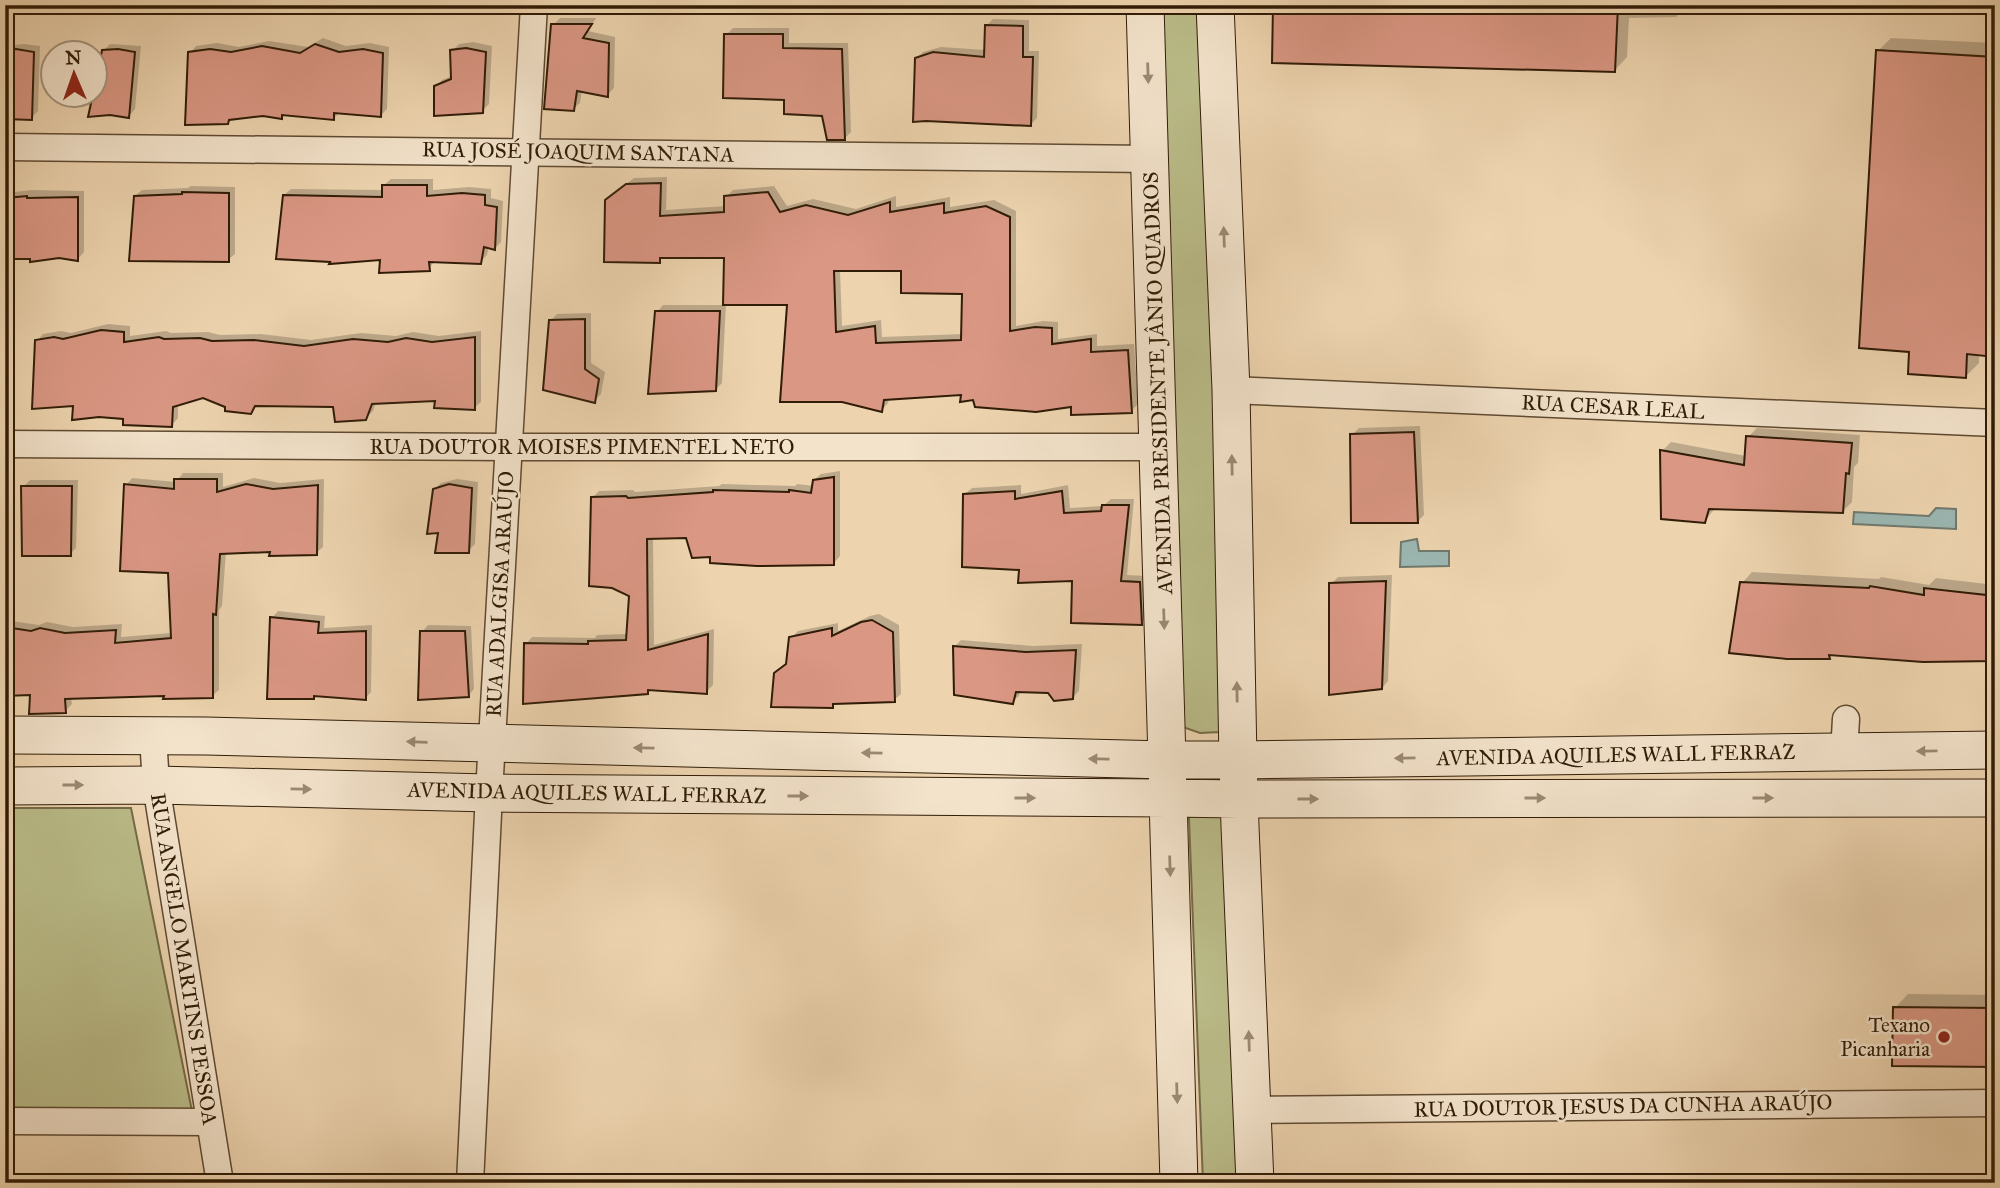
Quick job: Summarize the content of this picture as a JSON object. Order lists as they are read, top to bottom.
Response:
{
  "streets": {
    "main road": ["AVENIDA PRESIDENTE JÂNIO QUADROS", "AVENIDA AQUILES WALL FERRAZ"],
    "street": [
      "RUA JOSÉ JOAQUIM SANTANA",
      "RUA CESAR LEAL",
      "RUA DOUTOR MOISES PIMENTEL NETO",
      "RUA ADALGISA ARAÚJO",
      "RUA ANGELO MARTINS PESSOA",
      "RUA DOUTOR JESUS DA CUNHA ARAÚJO"
    ]
  },
  "crossings": [
    ["RUA JOSÉ JOAQUIM SANTANA", "AVENIDA PRESIDENTE JÂNIO QUADROS"],
    ["RUA JOSÉ JOAQUIM SANTANA", "RUA ADALGISA ARAÚJO"],
    ["AVENIDA PRESIDENTE JÂNIO QUADROS", "RUA DOUTOR MOISES PIMENTEL NETO"],
    ["AVENIDA PRESIDENTE JÂNIO QUADROS", "AVENIDA AQUILES WALL FERRAZ"],
    ["RUA DOUTOR MOISES PIMENTEL NETO", "RUA ADALGISA ARAÚJO"],
    ["RUA ADALGISA ARAÚJO", "AVENIDA AQUILES WALL FERRAZ"],
    ["AVENIDA AQUILES WALL FERRAZ", "RUA ANGELO MARTINS PESSOA"]
  ],
  "places": ["Texano Picanharia"],
  "north": "top"
}
